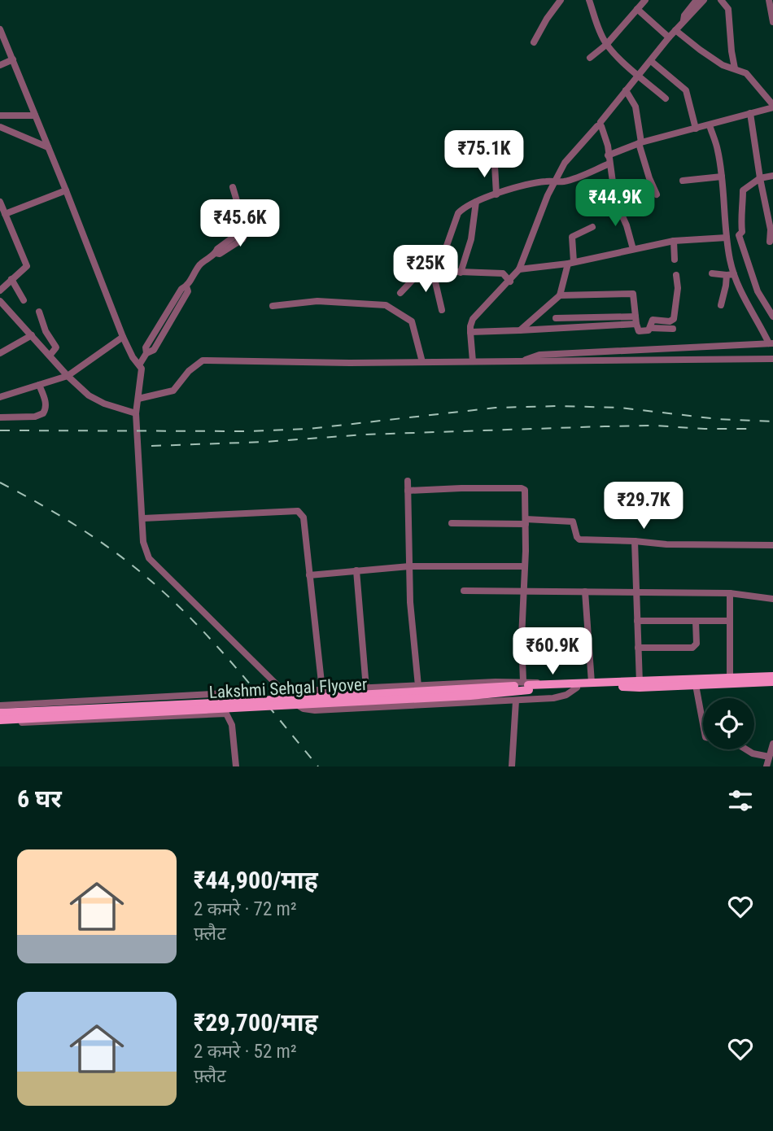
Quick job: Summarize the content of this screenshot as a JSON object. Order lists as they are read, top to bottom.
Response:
{
  "streets": {
    "main road": ["Lakshmi Sehgal Flyover"]
  },
  "page": {
    "price": [
      "₹75.1K",
      "₹44.9K",
      "₹45.6K",
      "₹25K",
      "₹29.7K",
      "₹60.9K"
    ],
    "heading": "6 घर",
    "list": [
      {
        "name": "₹44,900/माह",
        "note": "2 कमरे · 72 m² · फ़्लैट"
      },
      {
        "name": "₹29,700/माह",
        "note": "2 कमरे · 52 m² · फ़्लैट"
      }
    ]
  }
}
